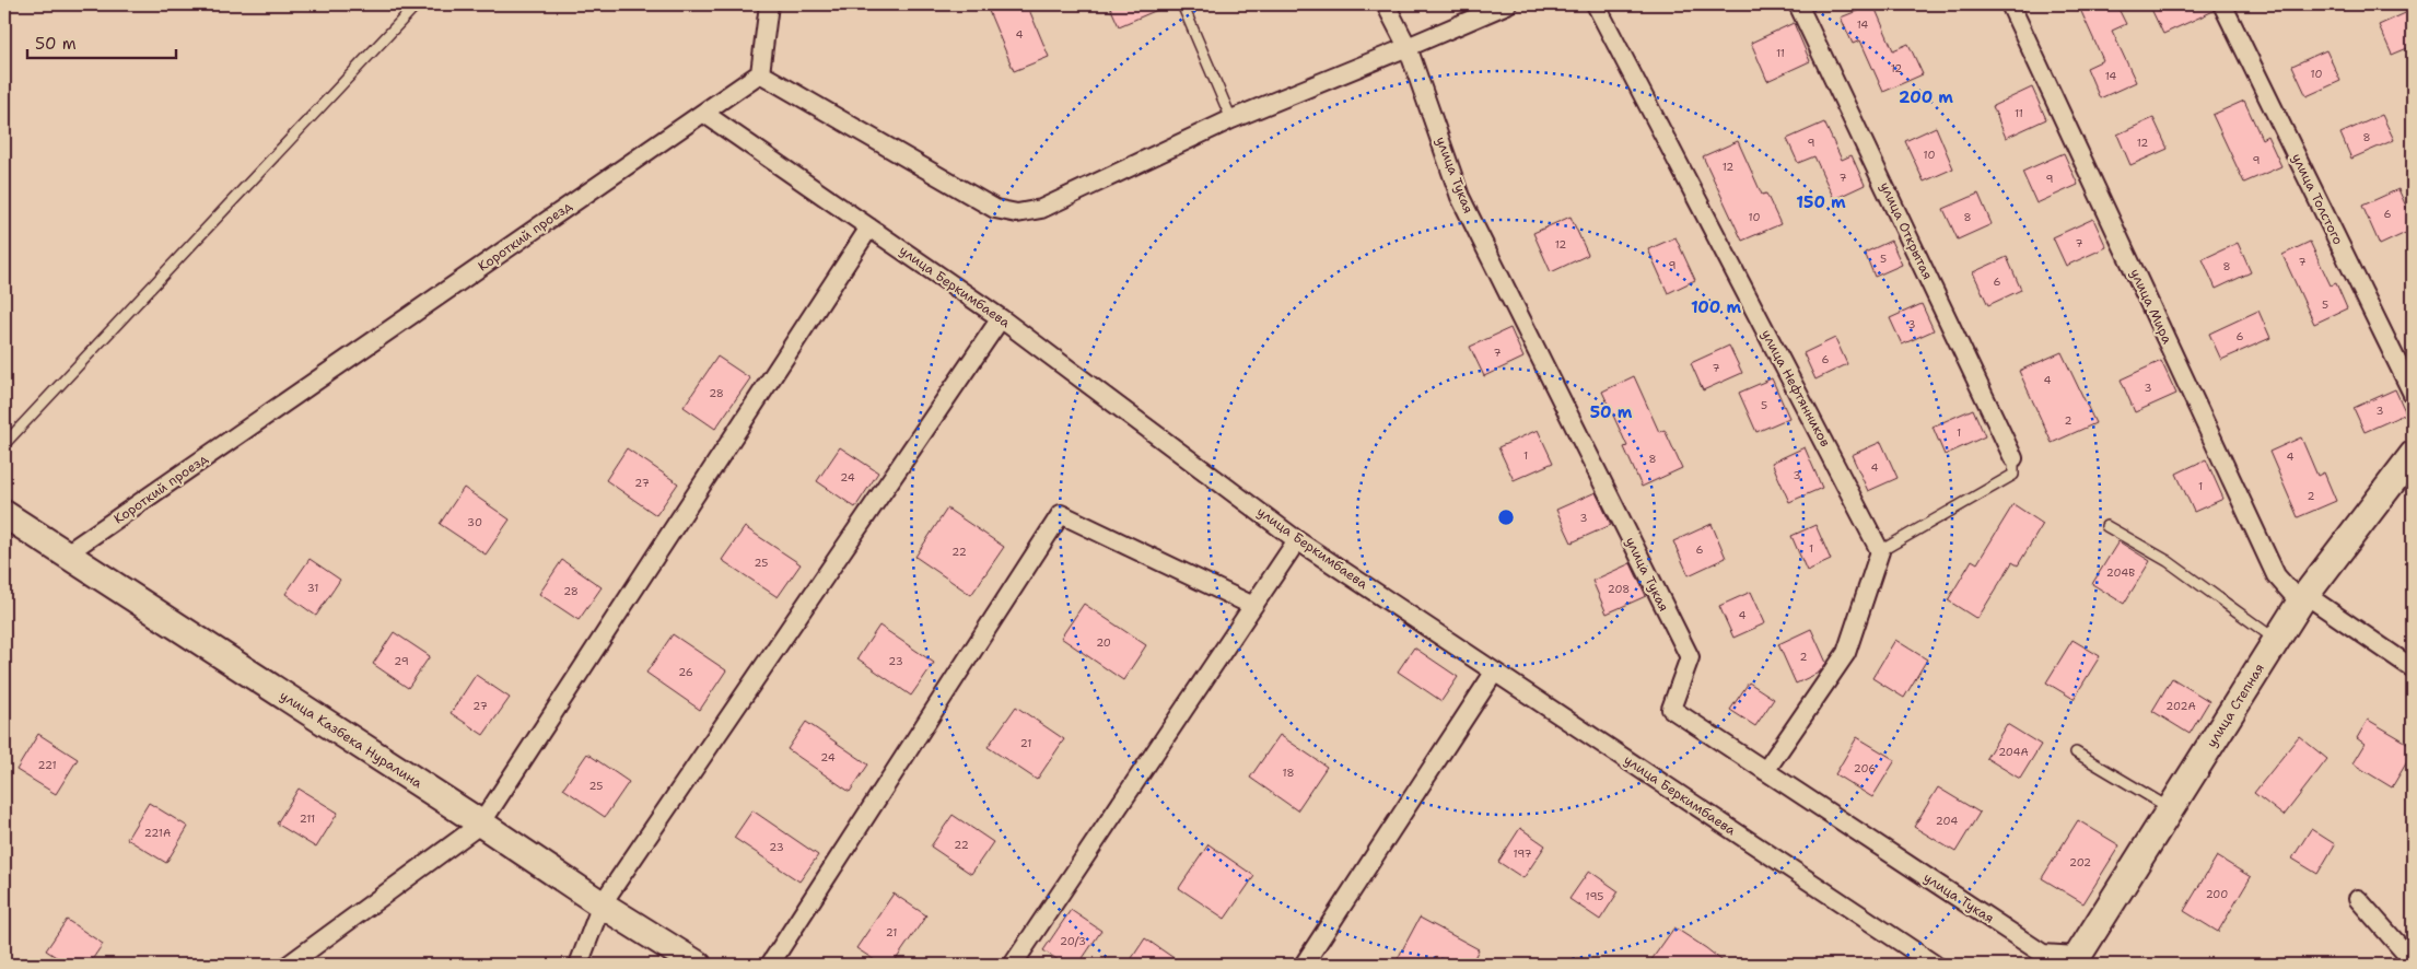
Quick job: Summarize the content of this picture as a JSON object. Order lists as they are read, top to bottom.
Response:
{
  "streets": {
    "street": [
      "улица Тукая",
      "улица Толстого",
      "улица Открытая",
      "Короткий проезд",
      "улица Беркимбаева",
      "улица Мира",
      "улица Нефтянников",
      "улица Степная",
      "улица Казбека Нуралина"
    ]
  },
  "crossings": [
    ["улица Тукая", "улица Степная"],
    ["Короткий проезд", "улица Беркимбаева"],
    ["Короткий проезд", "улица Казбека Нуралина"],
    ["улица Мира", "улица Степная"]
  ],
  "house_numbers": [
    "14",
    "4",
    "11",
    "12",
    "10",
    "14",
    "11",
    "8",
    "9",
    "12",
    "10",
    "9",
    "12",
    "7",
    "9",
    "6",
    "10",
    "8",
    "7",
    "12",
    "5",
    "7",
    "9",
    "8",
    "6",
    "5",
    "3",
    "6",
    "7",
    "6",
    "7",
    "4",
    "3",
    "28",
    "5",
    "3",
    "2",
    "1",
    "1",
    "4",
    "8",
    "4",
    "3",
    "24",
    "27",
    "1",
    "2",
    "3",
    "30",
    "1",
    "6",
    "22",
    "25",
    "204В",
    "31",
    "208",
    "28",
    "4",
    "20",
    "2",
    "29",
    "23",
    "26",
    "27",
    "202А",
    "21",
    "204А",
    "24",
    "221",
    "206",
    "18",
    "25",
    "211",
    "204",
    "221А",
    "22",
    "23",
    "197",
    "202",
    "200",
    "195",
    "21",
    "20/3"
  ],
  "scale_bar": "50 m",
  "rings": [
    "200 m",
    "150 m",
    "100 m",
    "50 m"
  ]
}
